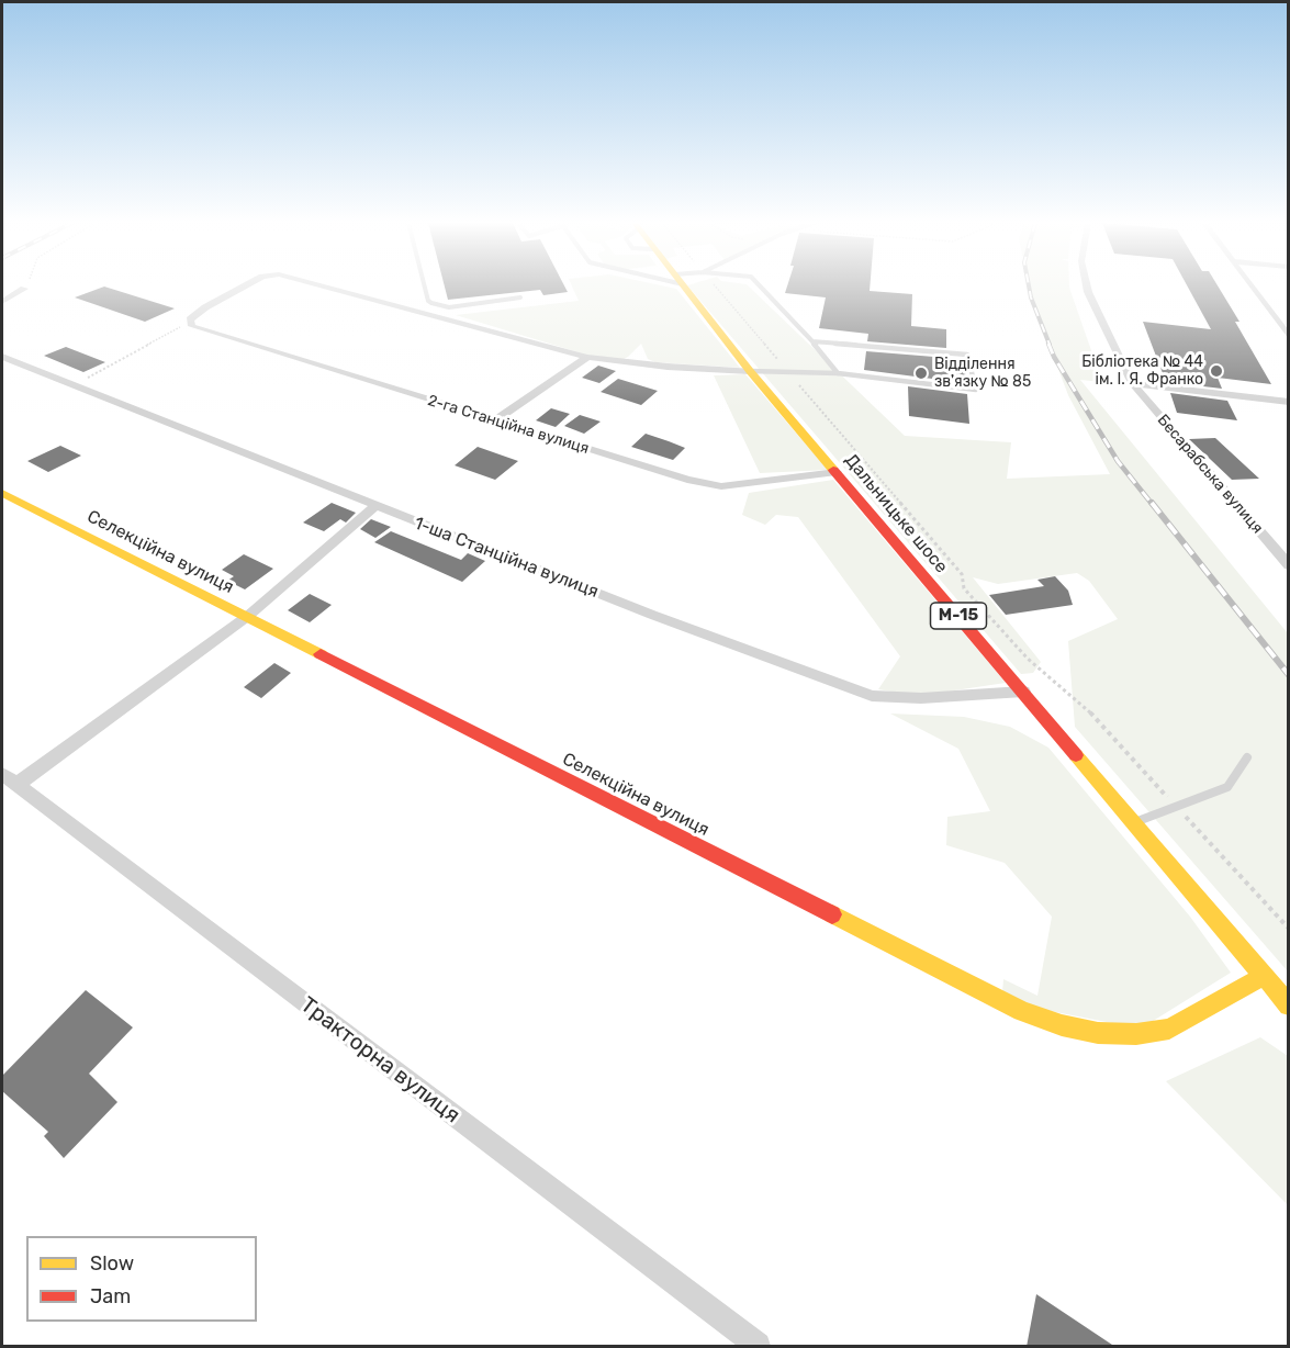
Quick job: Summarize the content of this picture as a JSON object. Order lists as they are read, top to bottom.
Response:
{
  "streets": {
    "main road": ["Дальницьке шосе", "Селекційна вулиця", "М-15"],
    "street": [
      "2-га Станційна вулиця",
      "Бесарабська вулиця",
      "1-ша Станційна вулиця",
      "Тракторна вулиця"
    ]
  },
  "crossings": [
    ["2-га Станційна вулиця", "Дальницьке шосе"],
    ["Дальницьке шосе", "Селекційна вулиця"],
    ["Дальницьке шосе", "1-ша Станційна вулиця"]
  ],
  "places": ["Бібліотека № 44 ім. І. Я. Франко", "Відділення зв'язку № 85"],
  "legend": ["Slow", "Jam"]
}
